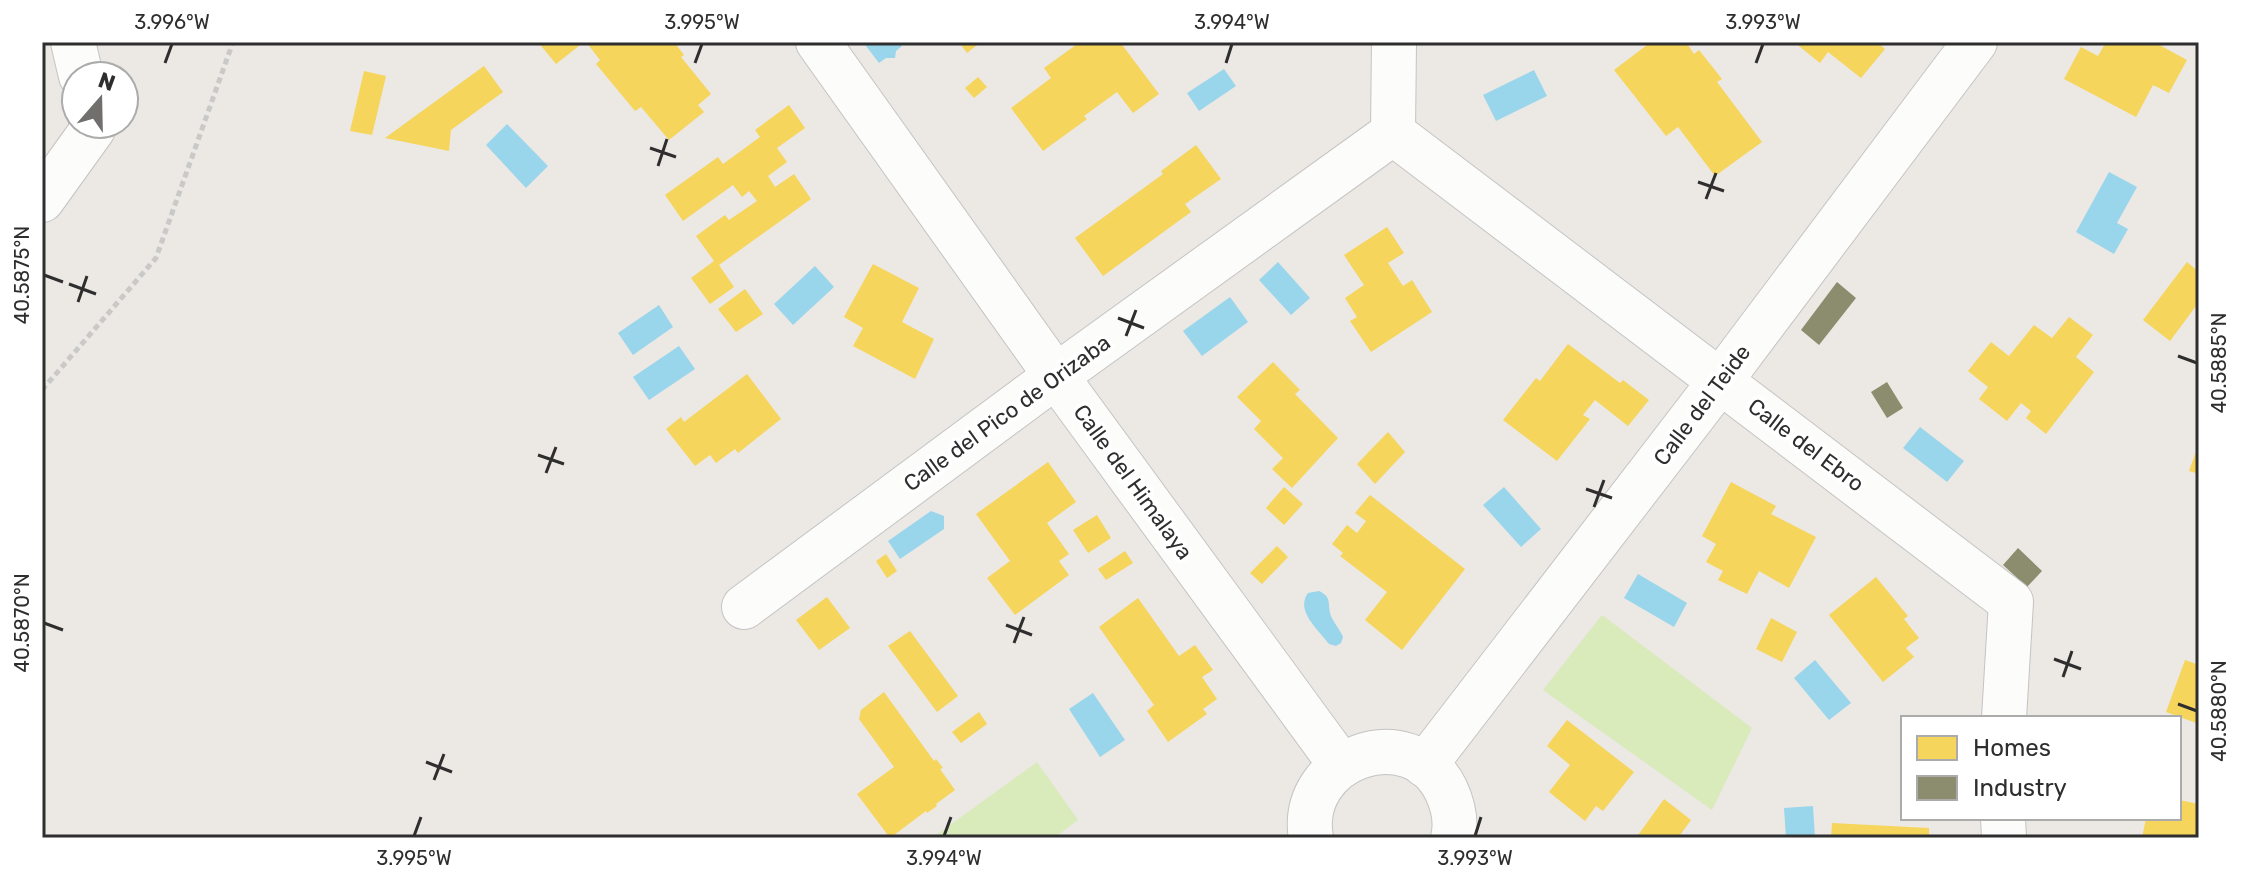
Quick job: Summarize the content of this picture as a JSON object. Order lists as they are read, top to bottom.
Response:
{
  "streets": {
    "street": [
      "Calle del Teide",
      "Calle del Pico de Orizaba",
      "Calle del Ebro",
      "Calle del Himalaya"
    ]
  },
  "crossings": [
    ["Calle del Teide", "Calle del Ebro"],
    ["Calle del Pico de Orizaba", "Calle del Ebro"],
    ["Calle del Pico de Orizaba", "Calle del Himalaya"]
  ],
  "legend": ["Homes", "Industry"],
  "north": "top",
  "coordinates": [
    "3.996°W",
    "3.995°W",
    "3.994°W",
    "3.993°W",
    "40.5875°N",
    "40.5885°N",
    "40.5870°N",
    "40.5880°N"
  ]
}
